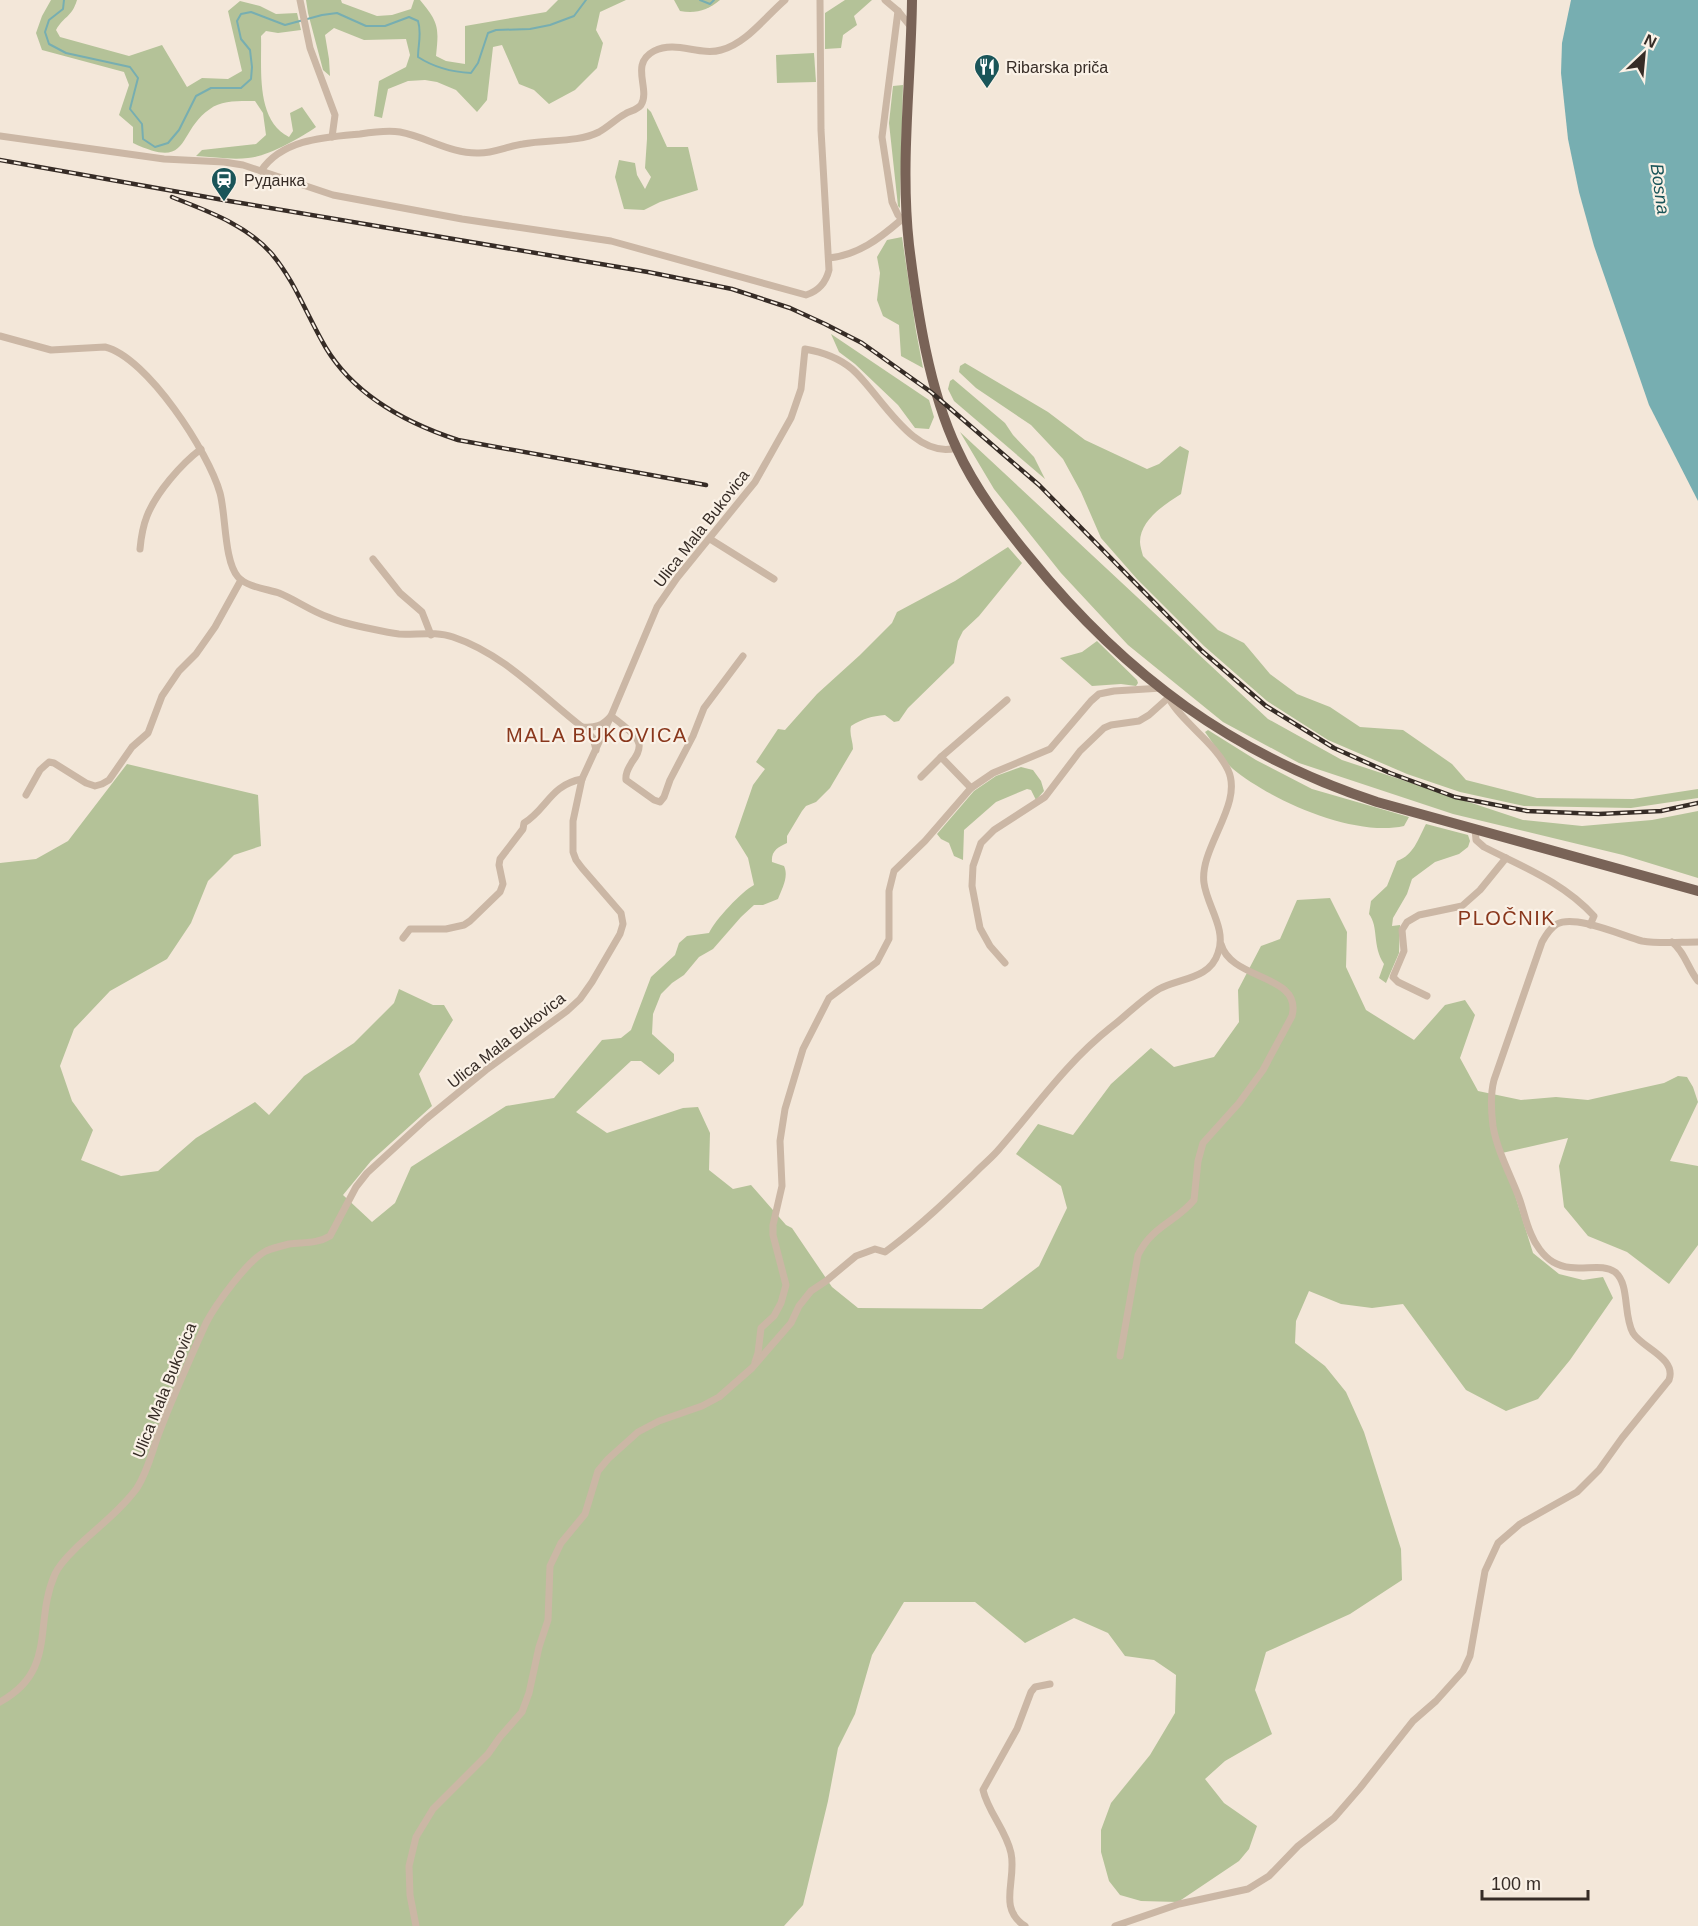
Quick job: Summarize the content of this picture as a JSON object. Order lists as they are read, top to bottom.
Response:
{
  "streets": {
    "street": ["Ulica Mala Bukovica"]
  },
  "districts": ["MALA BUKOVICA", "PLOČNIK"],
  "water": ["Bosna"],
  "places": {
    "restaurant": ["Ribarska priča"],
    "station": ["Руданка"]
  },
  "scale_bar": "100 m",
  "north": "top right"
}
